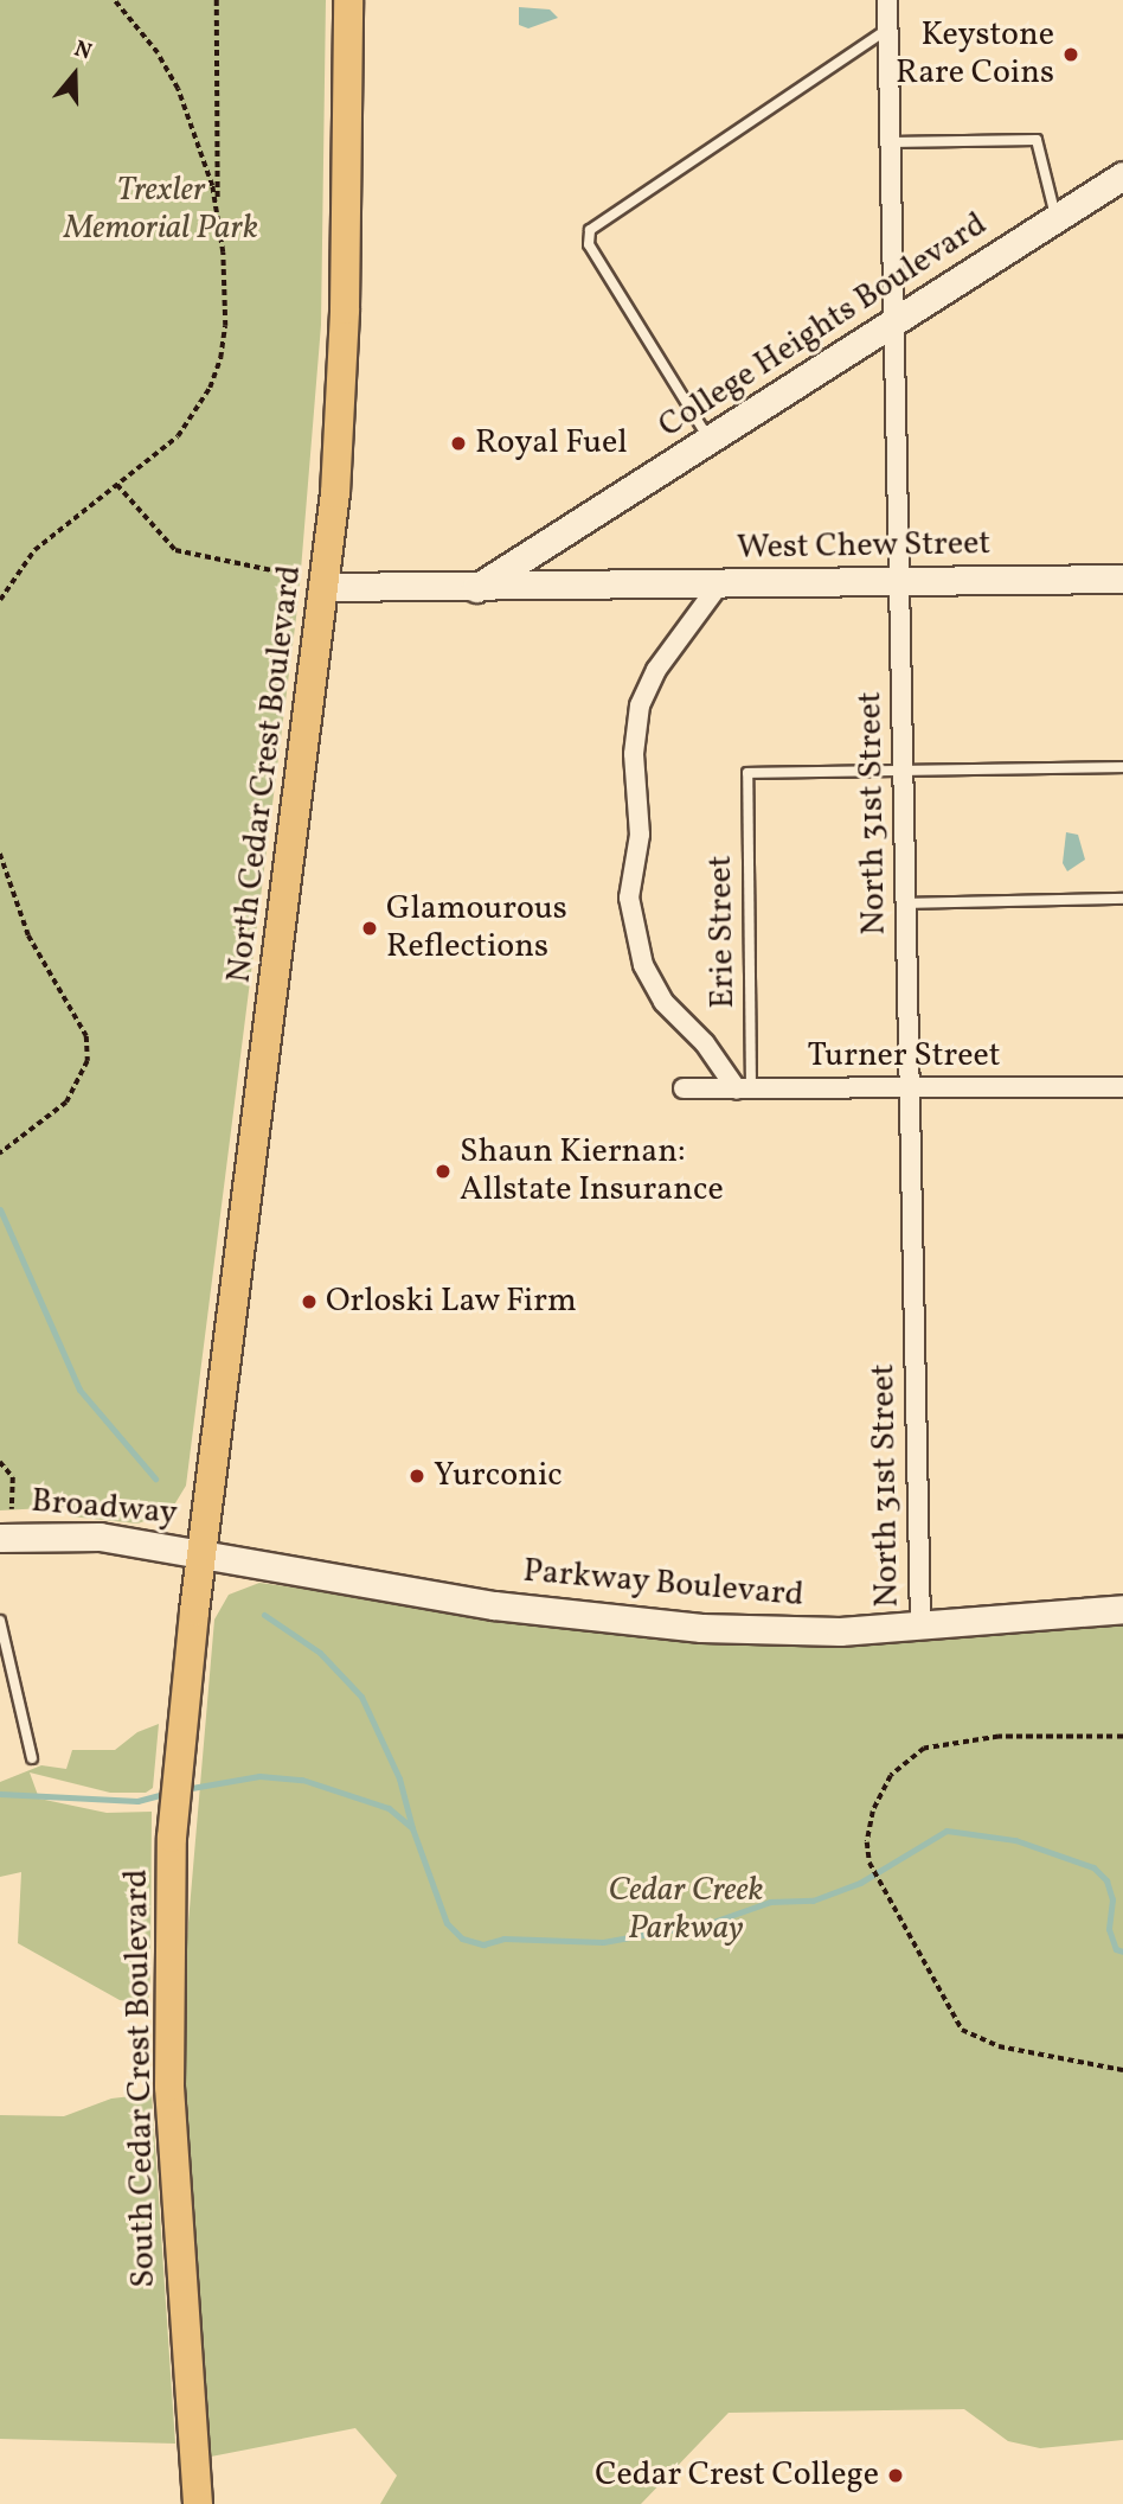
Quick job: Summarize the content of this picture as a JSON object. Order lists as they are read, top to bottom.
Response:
{
  "streets": {
    "main road": ["North Cedar Crest Boulevard", "South Cedar Crest Boulevard"],
    "street": [
      "College Heights Boulevard",
      "West Chew Street",
      "North 31st Street",
      "Turner Street",
      "Broadway",
      "Parkway Boulevard"
    ],
    "lane": ["Erie Street"]
  },
  "crossings": [
    ["College Heights Boulevard", "West Chew Street"],
    ["College Heights Boulevard", "North 31st Street"],
    ["West Chew Street", "North Cedar Crest Boulevard"],
    ["West Chew Street", "North 31st Street"],
    ["North Cedar Crest Boulevard", "Broadway"],
    ["North Cedar Crest Boulevard", "Parkway Boulevard"],
    ["North Cedar Crest Boulevard", "South Cedar Crest Boulevard"],
    ["North 31st Street", "Erie Street"],
    ["North 31st Street", "Turner Street"],
    ["North 31st Street", "Parkway Boulevard"],
    ["Erie Street", "Turner Street"],
    ["Broadway", "Parkway Boulevard"],
    ["Broadway", "South Cedar Crest Boulevard"],
    ["Parkway Boulevard", "South Cedar Crest Boulevard"]
  ],
  "parks": ["Trexler Memorial Park", "Cedar Creek Parkway"],
  "places": [
    "Keystone Rare Coins",
    "Royal Fuel",
    "Glamourous Reflections",
    "Shaun Kiernan: Allstate Insurance",
    "Orloski Law Firm",
    "Yurconic",
    "Cedar Crest College"
  ],
  "north": "top"
}
